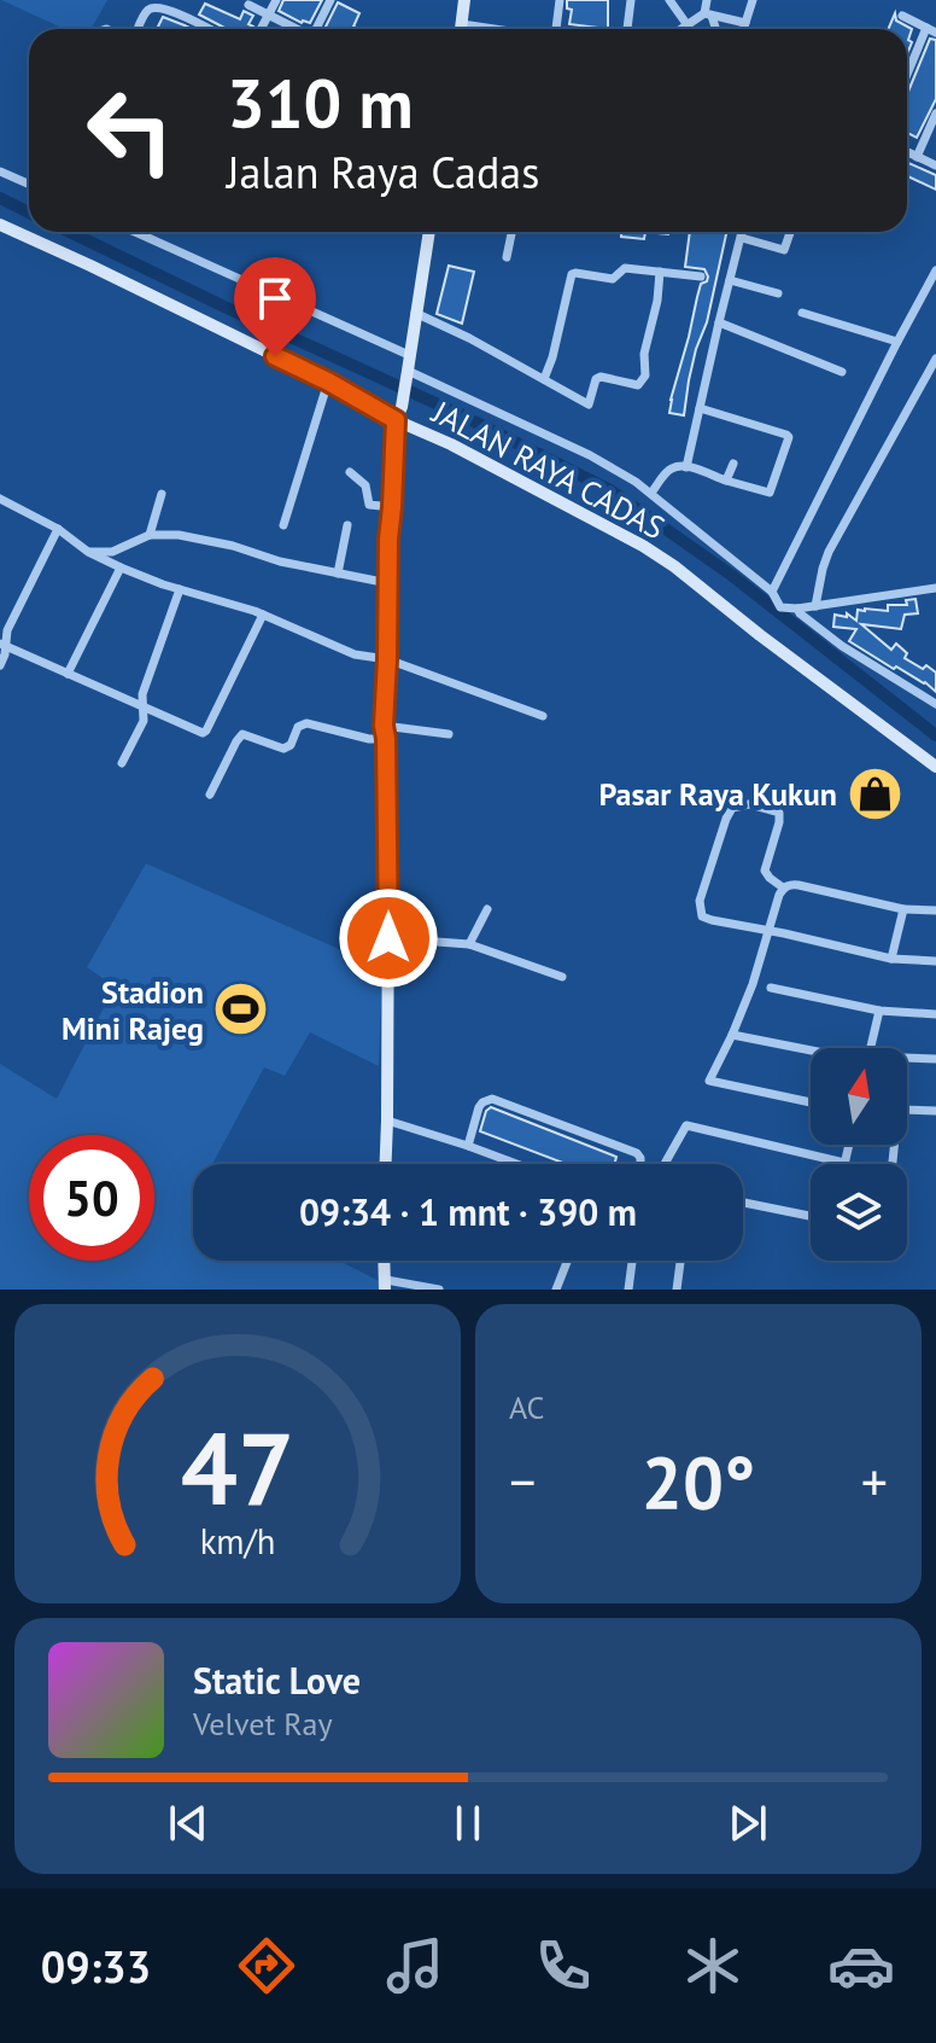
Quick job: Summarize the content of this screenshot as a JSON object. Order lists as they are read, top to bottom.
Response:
{
  "streets": {
    "street": ["JALAN RAYA CADAS"]
  },
  "places": {
    "shop": ["Pasar Raya Kukun"],
    "sports": ["Stadion Mini Rajeg"]
  },
  "north": "top",
  "page": {
    "turn": ["310 m", "Jalan Raya Cadas"],
    "limit": "50",
    "trip": "09:34 · 1 mnt · 390 m",
    "tile": "AC",
    "heat": ["−", "20°", "+"],
    "song": ["Static Love", "Velvet Ray"],
    "tabs": "09:33",
    "gauge": ["47", "km/h"]
  }
}
